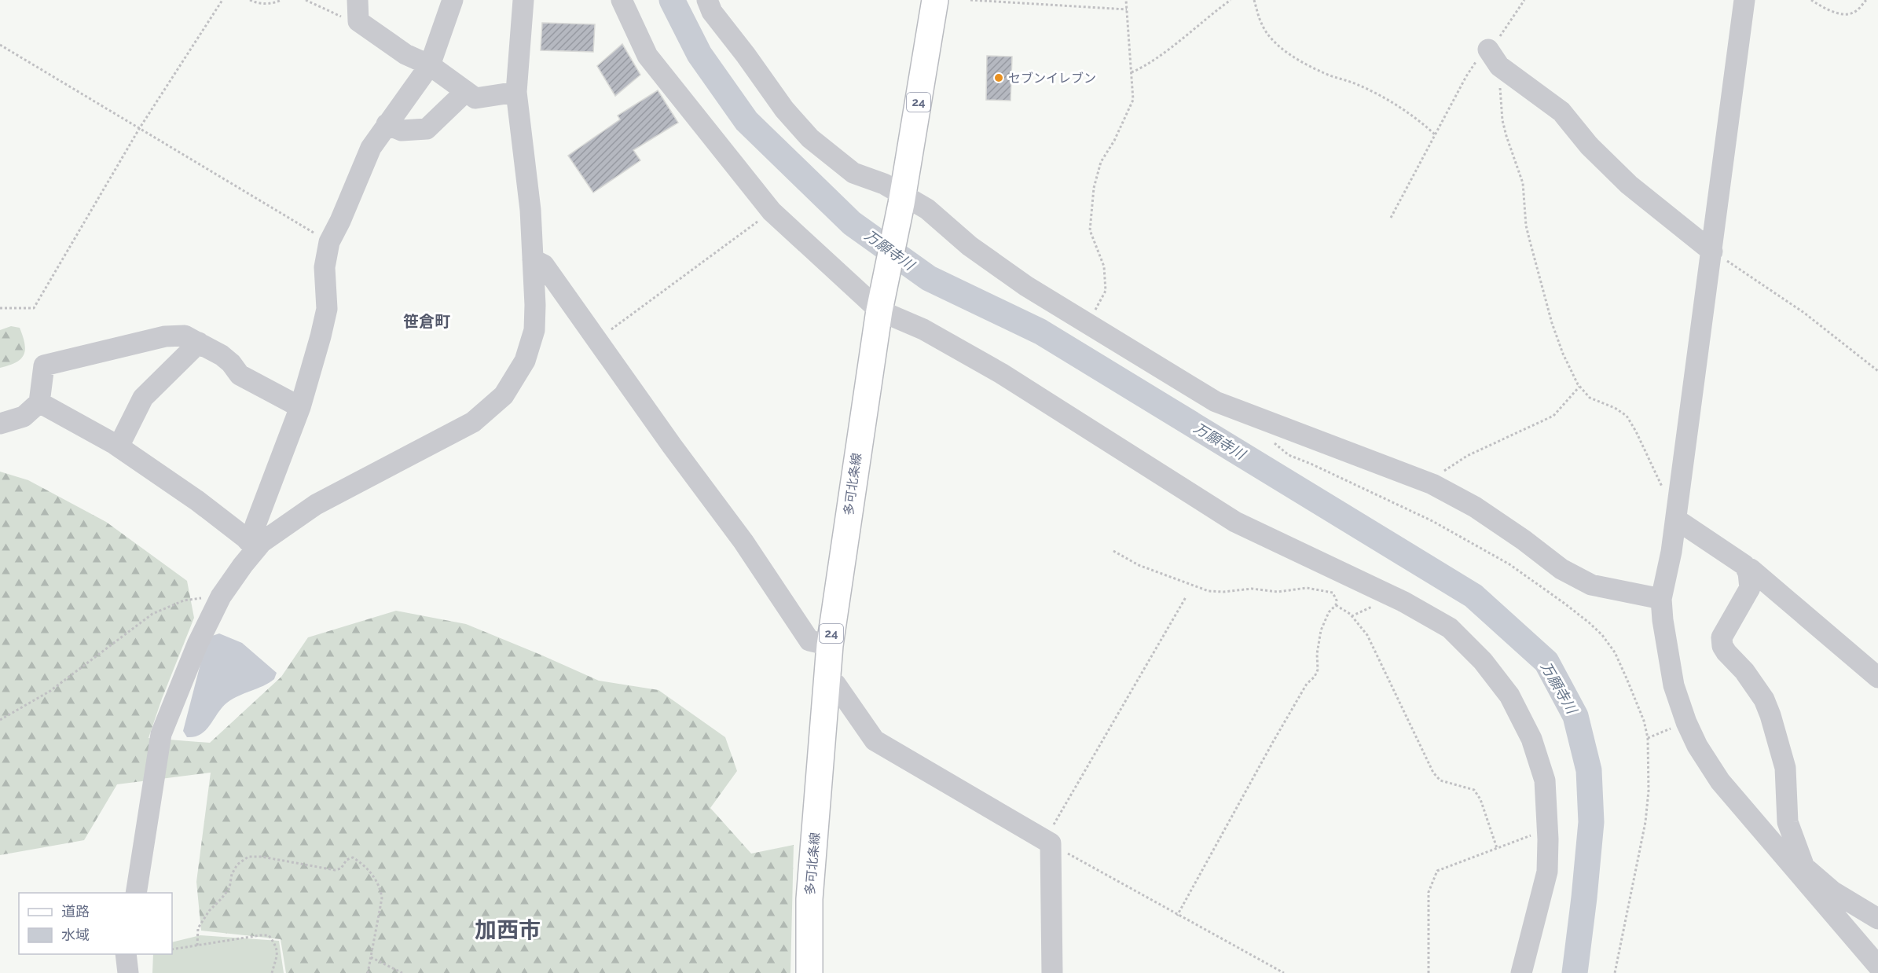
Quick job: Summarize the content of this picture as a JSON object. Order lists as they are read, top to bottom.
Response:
{
  "streets": {
    "main road": ["24", "多可北条線"]
  },
  "districts": ["笹倉町", "加西市"],
  "water": ["万願寺川"],
  "places": ["セブンイレブン"],
  "legend": ["道路", "水域"]
}
